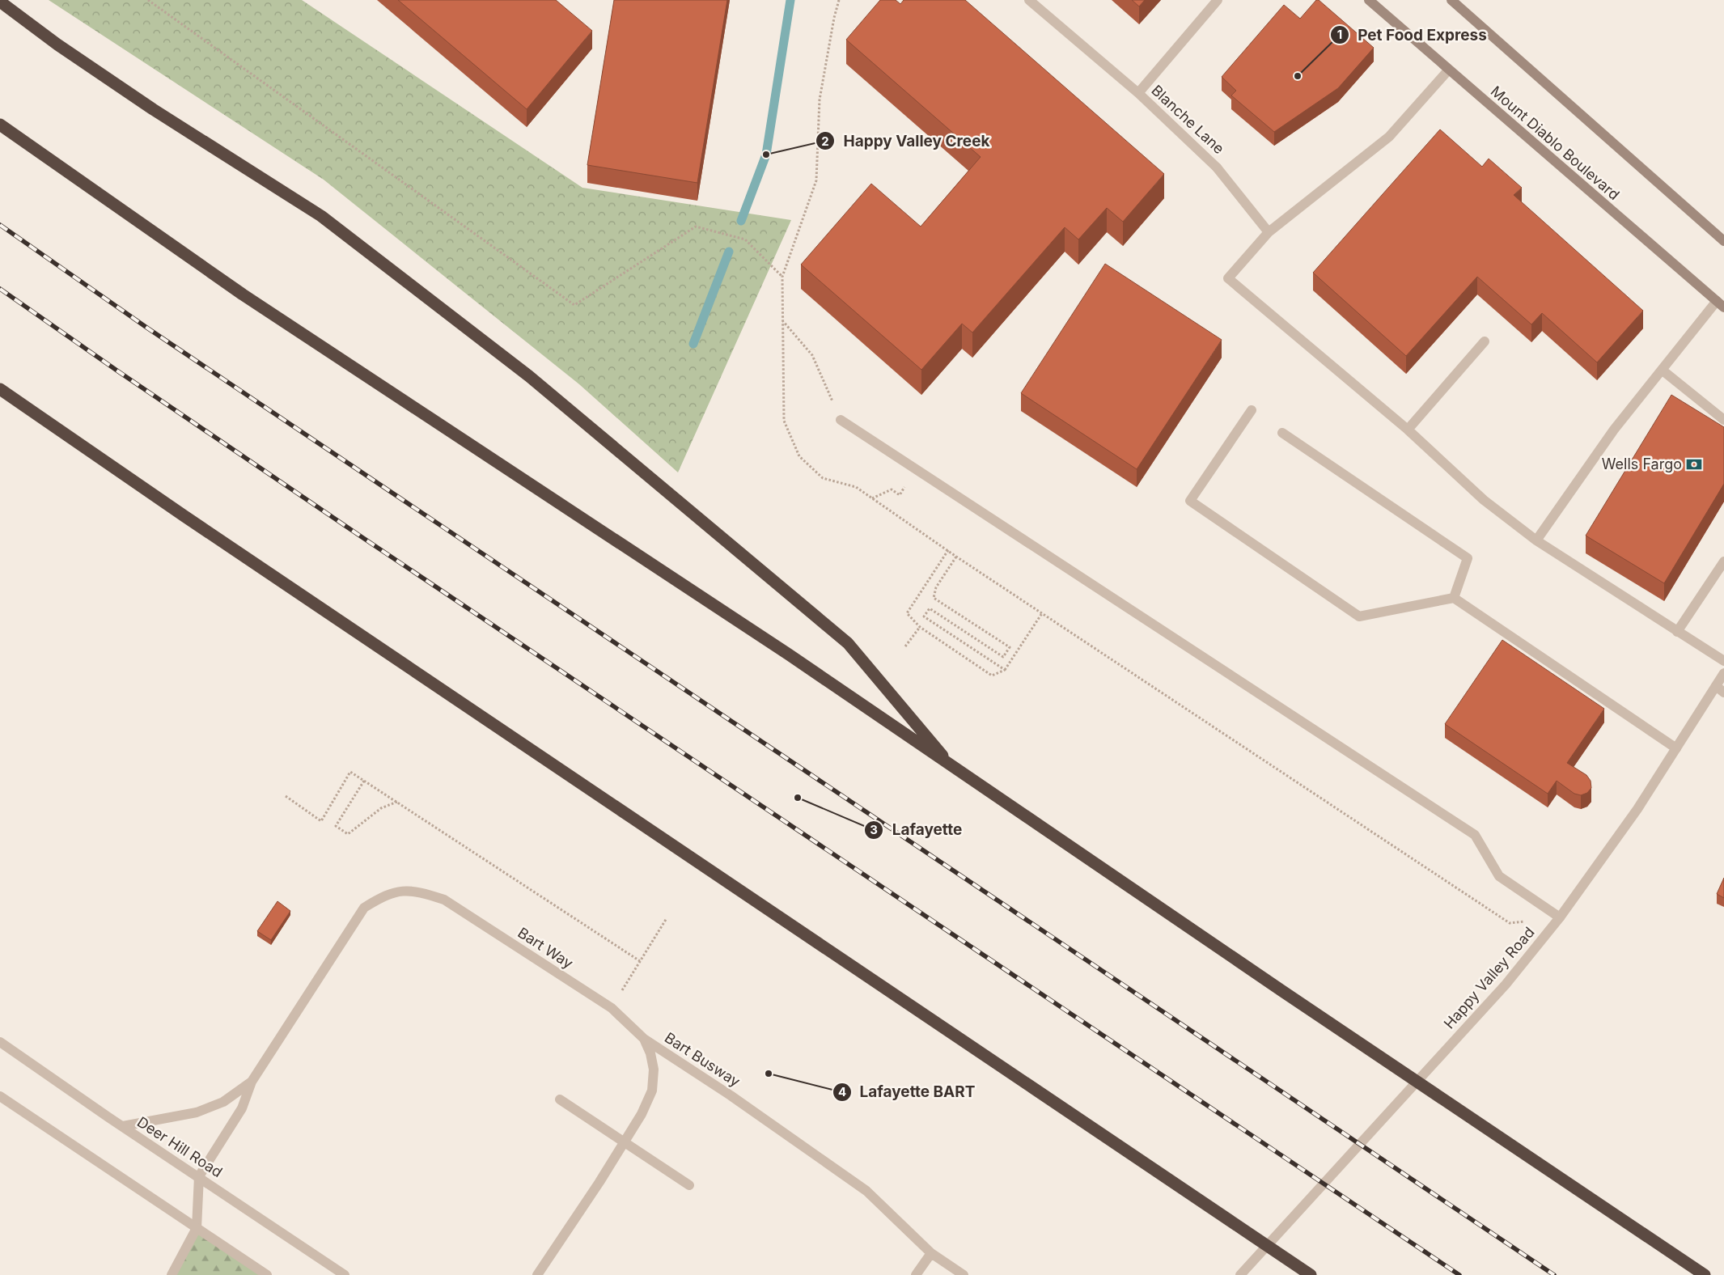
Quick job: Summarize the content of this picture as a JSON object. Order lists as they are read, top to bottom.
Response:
{
  "streets": {
    "main road": ["Mount Diablo Boulevard"],
    "street": [
      "Blanche Lane",
      "Bart Way",
      "Happy Valley Road",
      "Bart Busway",
      "Deer Hill Road"
    ]
  },
  "crossings": [
    ["Bart Way", "Bart Busway"],
    ["Bart Way", "Deer Hill Road"]
  ],
  "places": {
    "other": [
      "Pet Food Express",
      "Happy Valley Creek",
      "Lafayette",
      "Lafayette BART"
    ],
    "bank": ["Wells Fargo"]
  }
}
